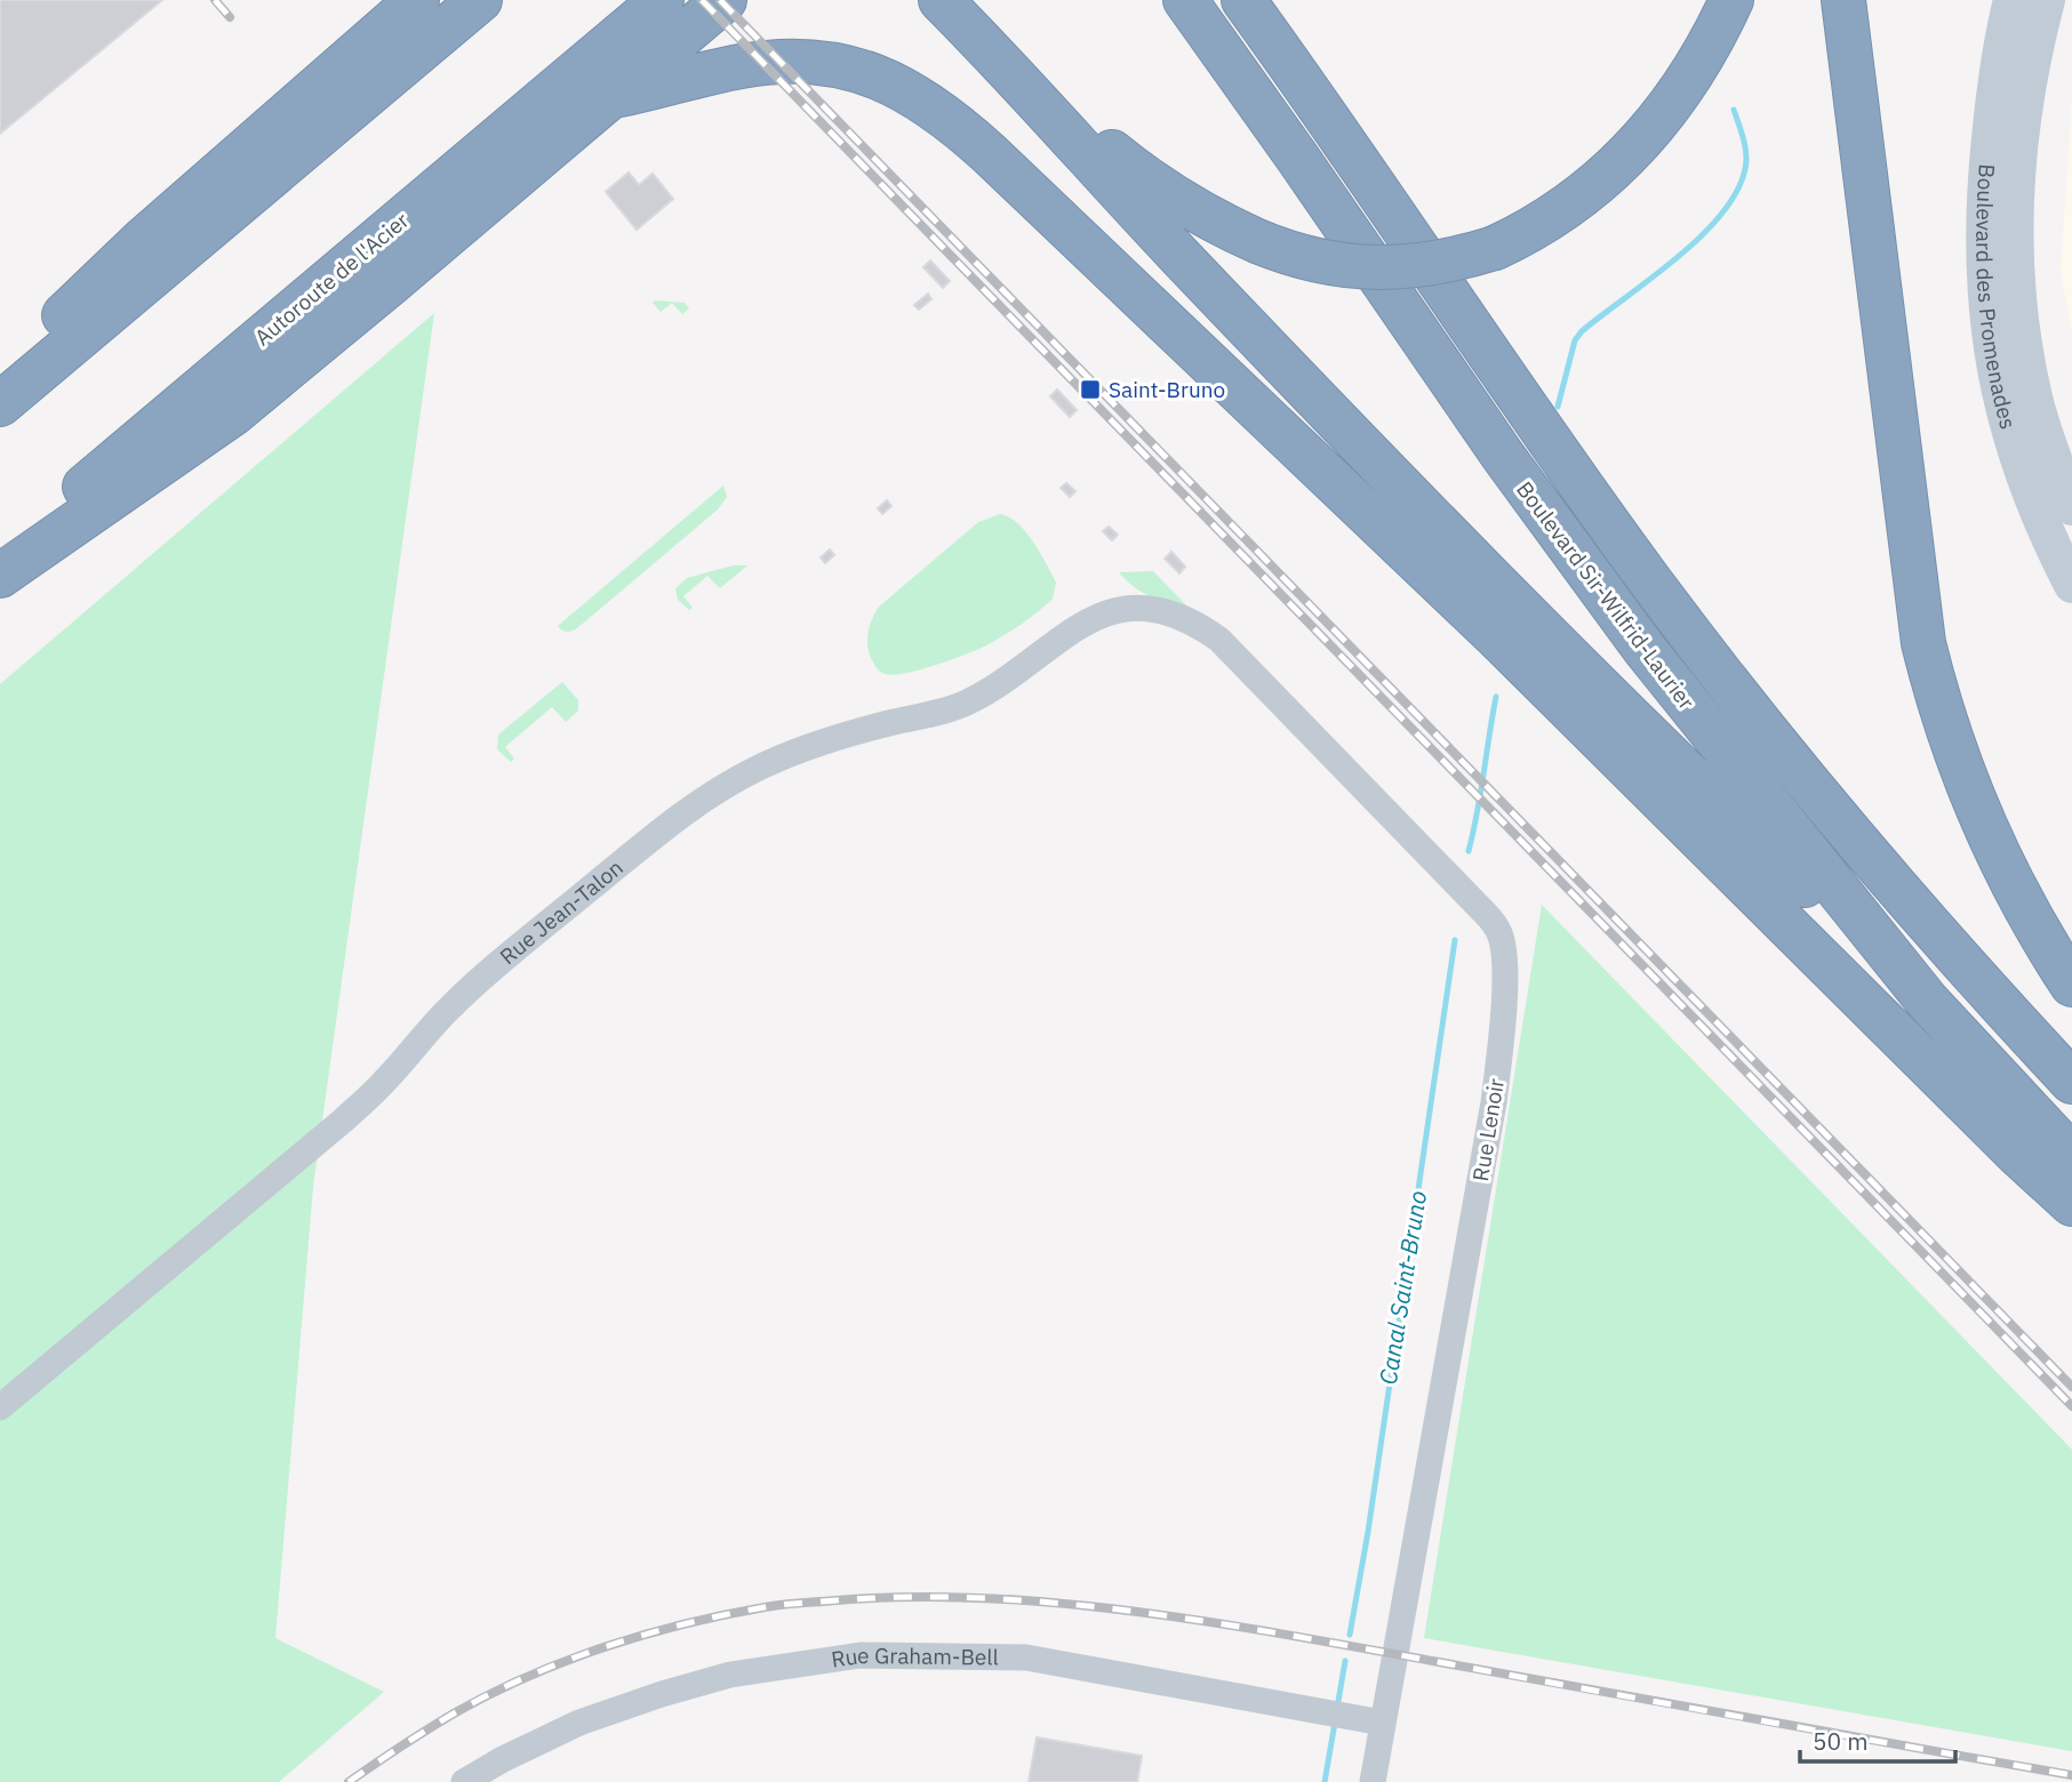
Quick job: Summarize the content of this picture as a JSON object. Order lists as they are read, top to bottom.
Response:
{
  "streets": {
    "highway": ["Autoroute de l'Acier", "Boulevard Sir-Wilfrid-Laurier"],
    "street": [
      "Boulevard des Promenades",
      "Rue Jean-Talon",
      "Rue Lenoir",
      "Rue Graham-Bell"
    ]
  },
  "crossings": [
    ["Rue Jean-Talon", "Rue Lenoir"],
    ["Rue Lenoir", "Rue Graham-Bell"]
  ],
  "water": ["Canal Saint-Bruno"],
  "places": {
    "transit": ["Saint-Bruno"]
  },
  "scale_bar": "50 m"
}
